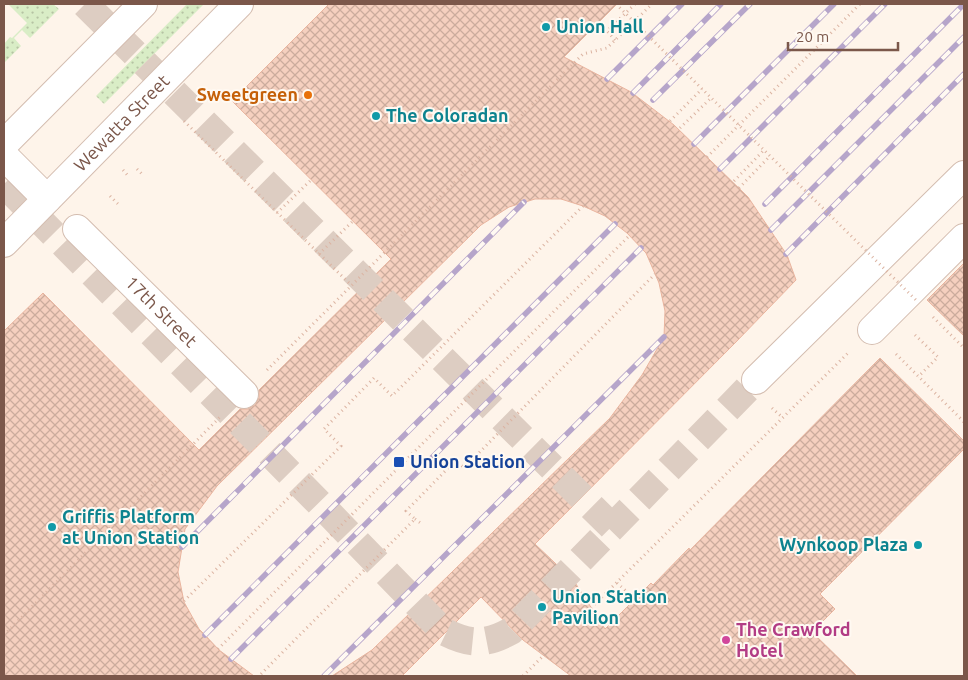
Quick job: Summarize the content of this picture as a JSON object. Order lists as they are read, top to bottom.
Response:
{
  "streets": {
    "street": ["Wewatta Street", "17th Street"]
  },
  "places": {
    "other": [
      "Union Hall",
      "Sweetgreen",
      "The Coloradan",
      "Griffis Platform at Union Station",
      "Wynkoop Plaza",
      "Union Station Pavilion",
      "The Crawford Hotel"
    ],
    "transit": ["Union Station"]
  },
  "scale_bar": "20 m"
}
